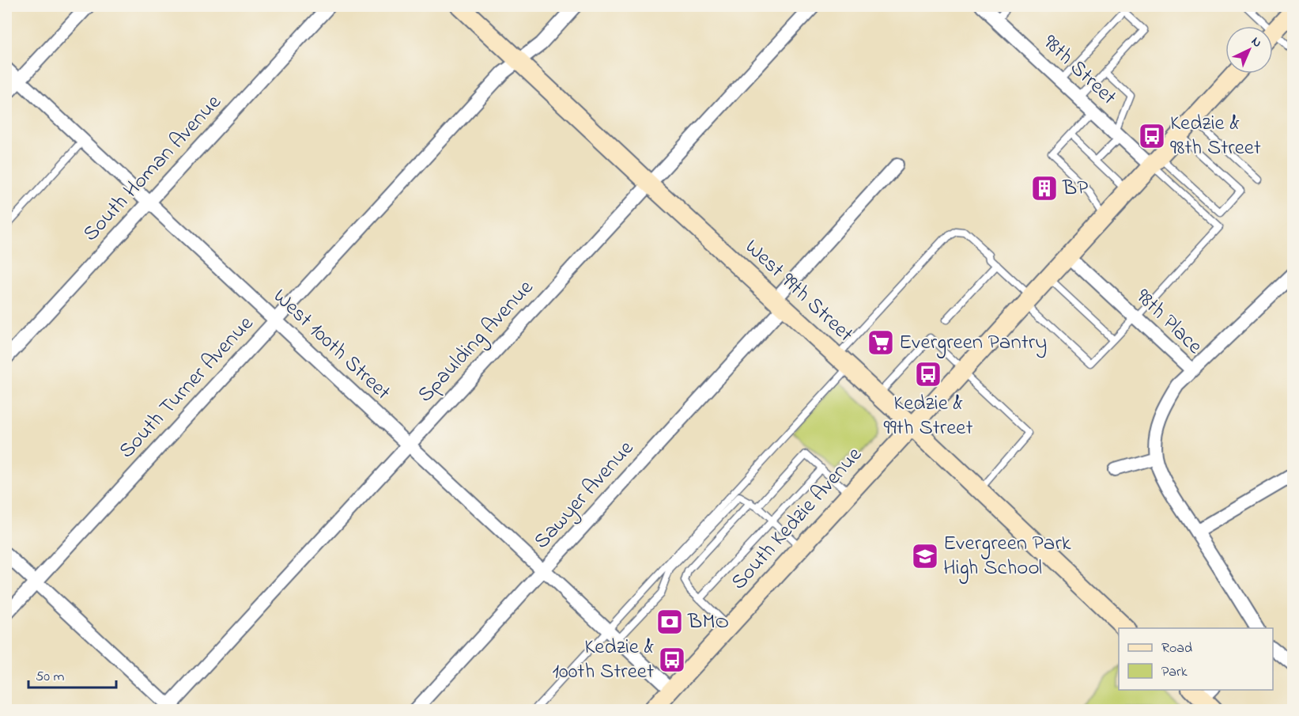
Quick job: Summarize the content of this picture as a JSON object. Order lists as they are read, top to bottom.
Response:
{
  "streets": {
    "main road": ["West 99th Street", "South Kedzie Avenue"],
    "street": [
      "98th Street",
      "South Homan Avenue",
      "98th Place",
      "Spaulding Avenue",
      "West 100th Street",
      "South Turner Avenue",
      "Sawyer Avenue"
    ]
  },
  "crossings": [
    ["98th Street", "South Kedzie Avenue"],
    ["South Homan Avenue", "West 100th Street"],
    ["West 99th Street", "Spaulding Avenue"],
    ["West 99th Street", "South Turner Avenue"],
    ["West 99th Street", "Sawyer Avenue"],
    ["West 99th Street", "South Kedzie Avenue"],
    ["98th Place", "South Kedzie Avenue"],
    ["Spaulding Avenue", "West 100th Street"],
    ["West 100th Street", "South Turner Avenue"],
    ["West 100th Street", "Sawyer Avenue"],
    ["West 100th Street", "South Kedzie Avenue"]
  ],
  "places": {
    "bus stop": ["Kedzie & 98th Street", "Kedzie & 99th Street", "Kedzie & 100th Street"],
    "building": ["BP"],
    "supermarket": ["Evergreen Pantry"],
    "school or university": ["Evergreen Park High School"],
    "bank": ["BMO"]
  },
  "legend": ["Road", "Park"],
  "scale_bar": "50 m",
  "north": "top right"
}
